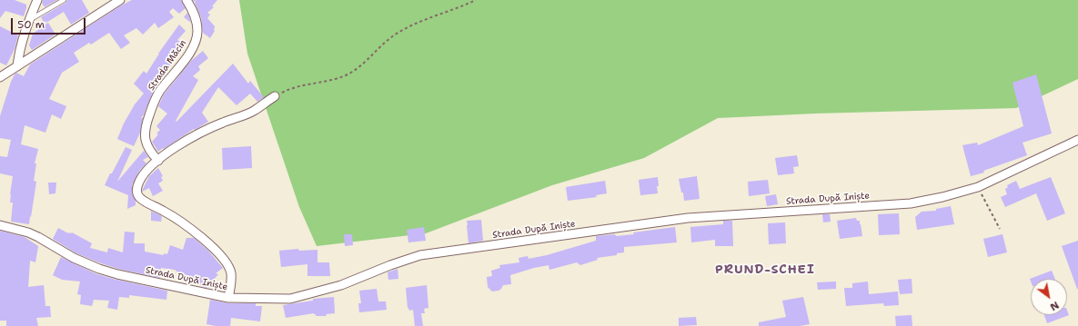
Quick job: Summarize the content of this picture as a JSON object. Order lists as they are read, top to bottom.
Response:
{
  "streets": {
    "street": ["Strada Măcin", "Strada După Iniște"]
  },
  "districts": ["PRUND-SCHEI"],
  "scale_bar": "50 m",
  "north": "bottom right"
}
